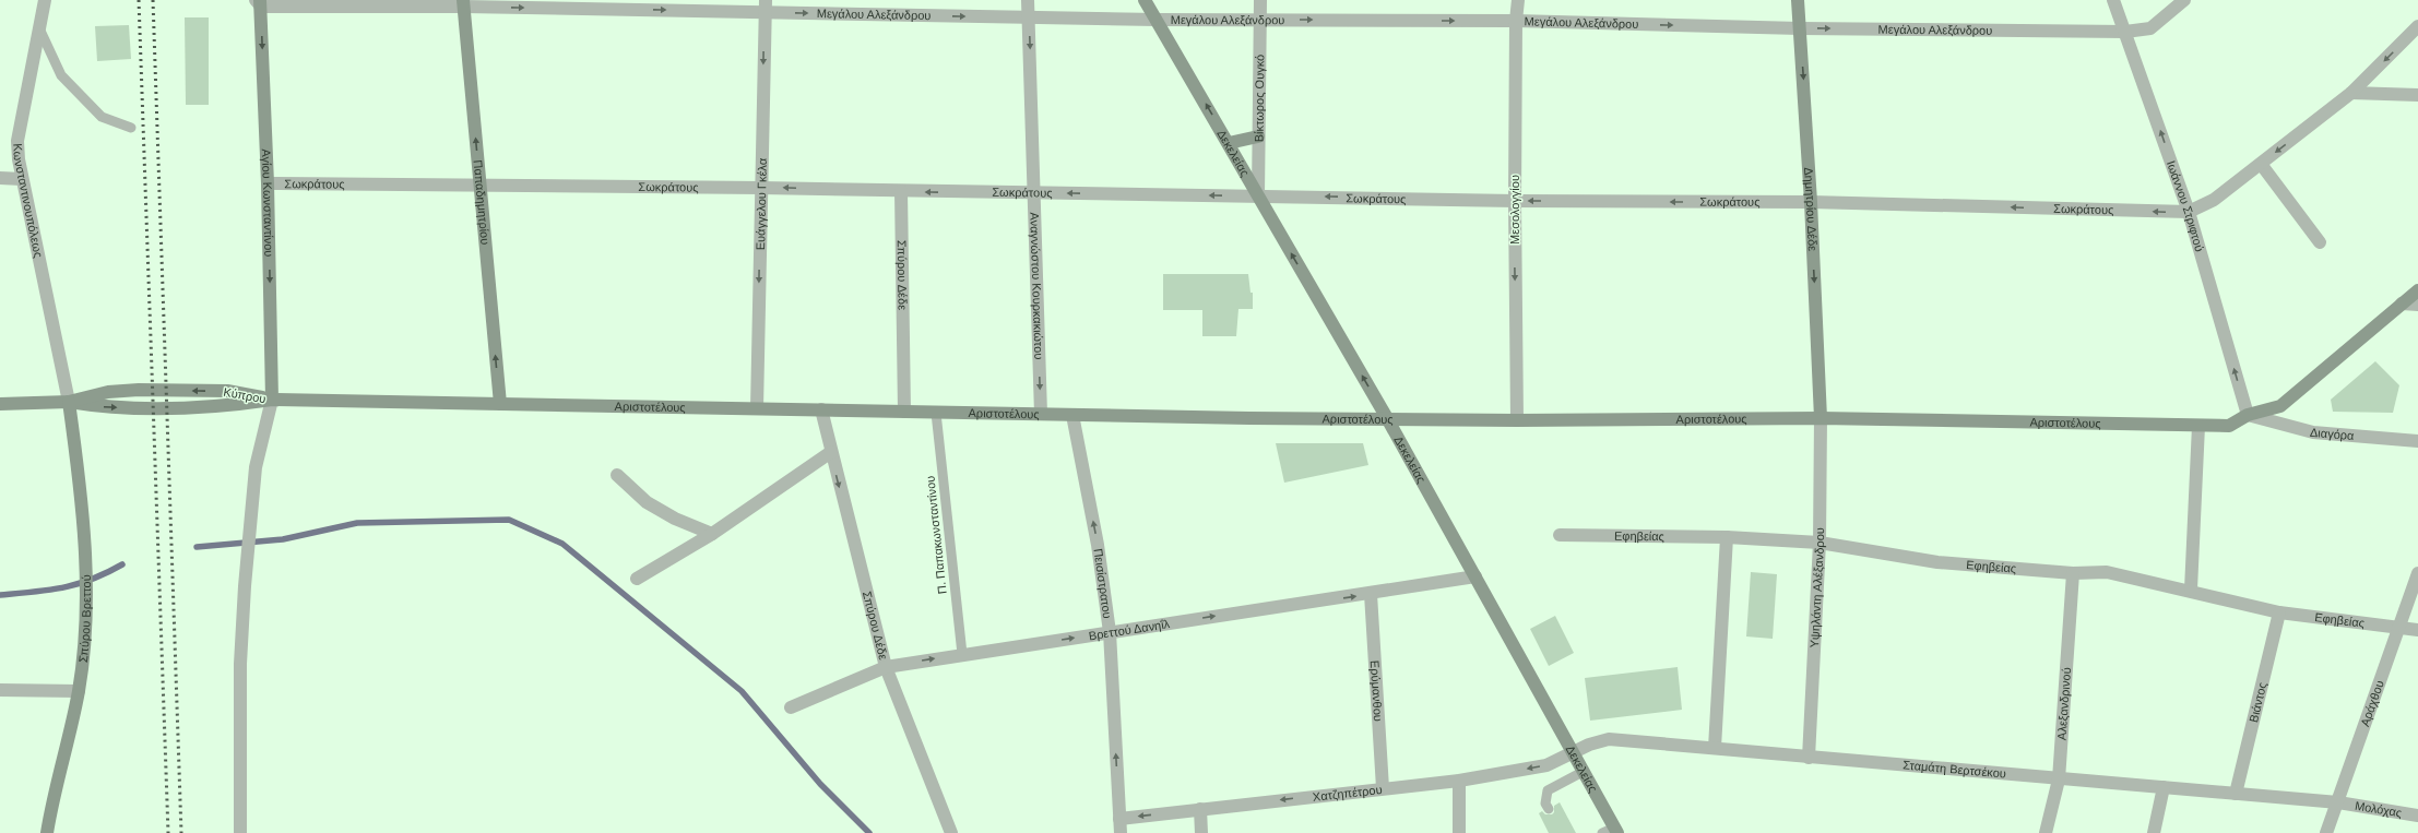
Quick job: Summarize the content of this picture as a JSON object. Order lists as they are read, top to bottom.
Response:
{
  "streets": {
    "main road": [
      "Δεκελείας",
      "Παπαδημητρίου",
      "Αγίου Κωνσταντίνου",
      "Δημητρίου Δέδε",
      "Κύπρου",
      "Αριστοτέλους",
      "Σπύρου Βρεττού"
    ],
    "street": [
      "Μεγάλου Αλεξάνδρου",
      "Βίκτωρος Ουγκό",
      "Σωκράτους",
      "Κωνσταντινουπόλεως",
      "Ευάγγελου Γκέλα",
      "Ιωάννου Στριφτού",
      "Μεσολογγίου",
      "Σπύρου Δέδε",
      "Αναγνώστου Κουρκακιώτου",
      "Διαγόρα",
      "Εφηβείας",
      "Πεισίστρατου",
      "Υψηλάντη Αλέξανδρου",
      "Βρεττού Δανηΐλ",
      "Ερύμανθου",
      "Αλεξανδρινού",
      "Βιάντος",
      "Αράχθου",
      "Σταμάτη Βερτσέκου",
      "Χατζηπέτρου",
      "Μολόχας"
    ],
    "lane": ["Π. Παπακωνσταντίνου"]
  },
  "crossings": [
    ["Μεγάλου Αλεξάνδρου", "Βίκτωρος Ουγκό"],
    ["Μεγάλου Αλεξάνδρου", "Δεκελείας"],
    ["Μεγάλου Αλεξάνδρου", "Παπαδημητρίου"],
    ["Μεγάλου Αλεξάνδρου", "Αγίου Κωνσταντίνου"],
    ["Μεγάλου Αλεξάνδρου", "Ευάγγελου Γκέλα"],
    ["Μεγάλου Αλεξάνδρου", "Ιωάννου Στριφτού"],
    ["Μεγάλου Αλεξάνδρου", "Δημητρίου Δέδε"],
    ["Μεγάλου Αλεξάνδρου", "Μεσολογγίου"],
    ["Μεγάλου Αλεξάνδρου", "Αναγνώστου Κουρκακιώτου"],
    ["Βίκτωρος Ουγκό", "Δεκελείας"],
    ["Βίκτωρος Ουγκό", "Σωκράτους"],
    ["Δεκελείας", "Σωκράτους"],
    ["Δεκελείας", "Αριστοτέλους"],
    ["Δεκελείας", "Βρεττού Δανηΐλ"],
    ["Δεκελείας", "Σταμάτη Βερτσέκου"],
    ["Δεκελείας", "Χατζηπέτρου"],
    ["Σωκράτους", "Παπαδημητρίου"],
    ["Σωκράτους", "Αγίου Κωνσταντίνου"],
    ["Σωκράτους", "Ευάγγελου Γκέλα"],
    ["Σωκράτους", "Ιωάννου Στριφτού"],
    ["Σωκράτους", "Δημητρίου Δέδε"],
    ["Σωκράτους", "Μεσολογγίου"],
    ["Σωκράτους", "Σπύρου Δέδε"],
    ["Σωκράτους", "Αναγνώστου Κουρκακιώτου"],
    ["Κωνσταντινουπόλεως", "Κύπρου"],
    ["Κωνσταντινουπόλεως", "Σπύρου Βρεττού"],
    ["Παπαδημητρίου", "Αριστοτέλους"],
    ["Αγίου Κωνσταντίνου", "Κύπρου"],
    ["Αγίου Κωνσταντίνου", "Αριστοτέλους"],
    ["Ευάγγελου Γκέλα", "Αριστοτέλους"],
    ["Ιωάννου Στριφτού", "Αριστοτέλους"],
    ["Ιωάννου Στριφτού", "Διαγόρα"],
    ["Δημητρίου Δέδε", "Αριστοτέλους"],
    ["Δημητρίου Δέδε", "Υψηλάντη Αλέξανδρου"],
    ["Μεσολογγίου", "Αριστοτέλους"],
    ["Σπύρου Δέδε", "Αριστοτέλους"],
    ["Σπύρου Δέδε", "Βρεττού Δανηΐλ"],
    ["Αναγνώστου Κουρκακιώτου", "Αριστοτέλους"],
    ["Κύπρου", "Αριστοτέλους"],
    ["Κύπρου", "Σπύρου Βρεττού"],
    ["Αριστοτέλους", "Διαγόρα"],
    ["Αριστοτέλους", "Π. Παπακωνσταντίνου"],
    ["Αριστοτέλους", "Πεισίστρατου"],
    ["Αριστοτέλους", "Υψηλάντη Αλέξανδρου"],
    ["Π. Παπακωνσταντίνου", "Βρεττού Δανηΐλ"],
    ["Εφηβείας", "Υψηλάντη Αλέξανδρου"],
    ["Εφηβείας", "Αλεξανδρινού"],
    ["Εφηβείας", "Βιάντος"],
    ["Εφηβείας", "Αράχθου"],
    ["Πεισίστρατου", "Βρεττού Δανηΐλ"],
    ["Πεισίστρατου", "Χατζηπέτρου"],
    ["Υψηλάντη Αλέξανδρου", "Σταμάτη Βερτσέκου"],
    ["Βρεττού Δανηΐλ", "Ερύμανθου"],
    ["Ερύμανθου", "Χατζηπέτρου"],
    ["Αλεξανδρινού", "Σταμάτη Βερτσέκου"],
    ["Βιάντος", "Σταμάτη Βερτσέκου"],
    ["Αράχθου", "Σταμάτη Βερτσέκου"],
    ["Αράχθου", "Μολόχας"],
    ["Σταμάτη Βερτσέκου", "Χατζηπέτρου"],
    ["Σταμάτη Βερτσέκου", "Μολόχας"]
  ],
  "one_way": [
    "Μεγάλου Αλεξάνδρου",
    "Δεκελείας",
    "Σωκράτους",
    "Παπαδημητρίου",
    "Αγίου Κωνσταντίνου",
    "Ευάγγελου Γκέλα",
    "Ιωάννου Στριφτού",
    "Δημητρίου Δέδε",
    "Μεσολογγίου",
    "Αναγνώστου Κουρκακιώτου",
    "Πεισίστρατου",
    "Βρεττού Δανηΐλ",
    "Χατζηπέτρου"
  ]
}
